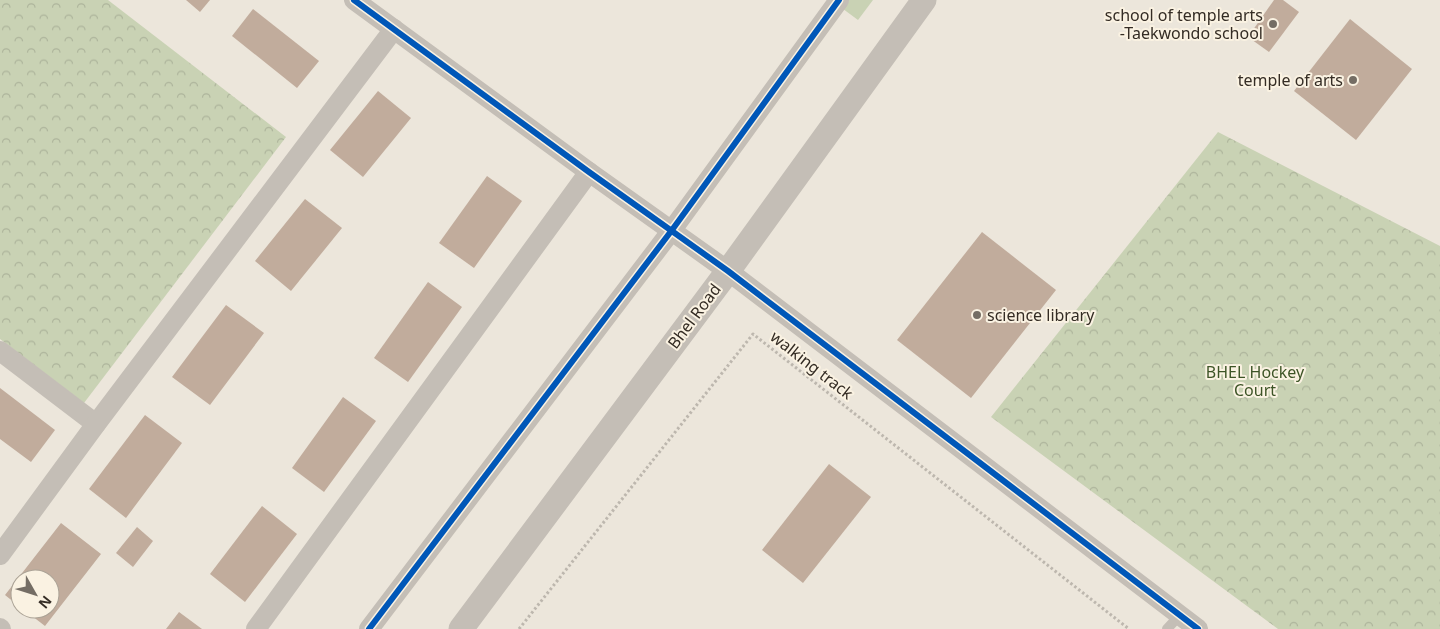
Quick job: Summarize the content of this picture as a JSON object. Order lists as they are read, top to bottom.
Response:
{
  "streets": {
    "street": ["Bhel Road"],
    "path": ["walking track"]
  },
  "parks": ["BHEL Hockey Court"],
  "places": ["school of temple arts -Taekwondo school", "temple of arts", "science library"],
  "north": "bottom right"
}
